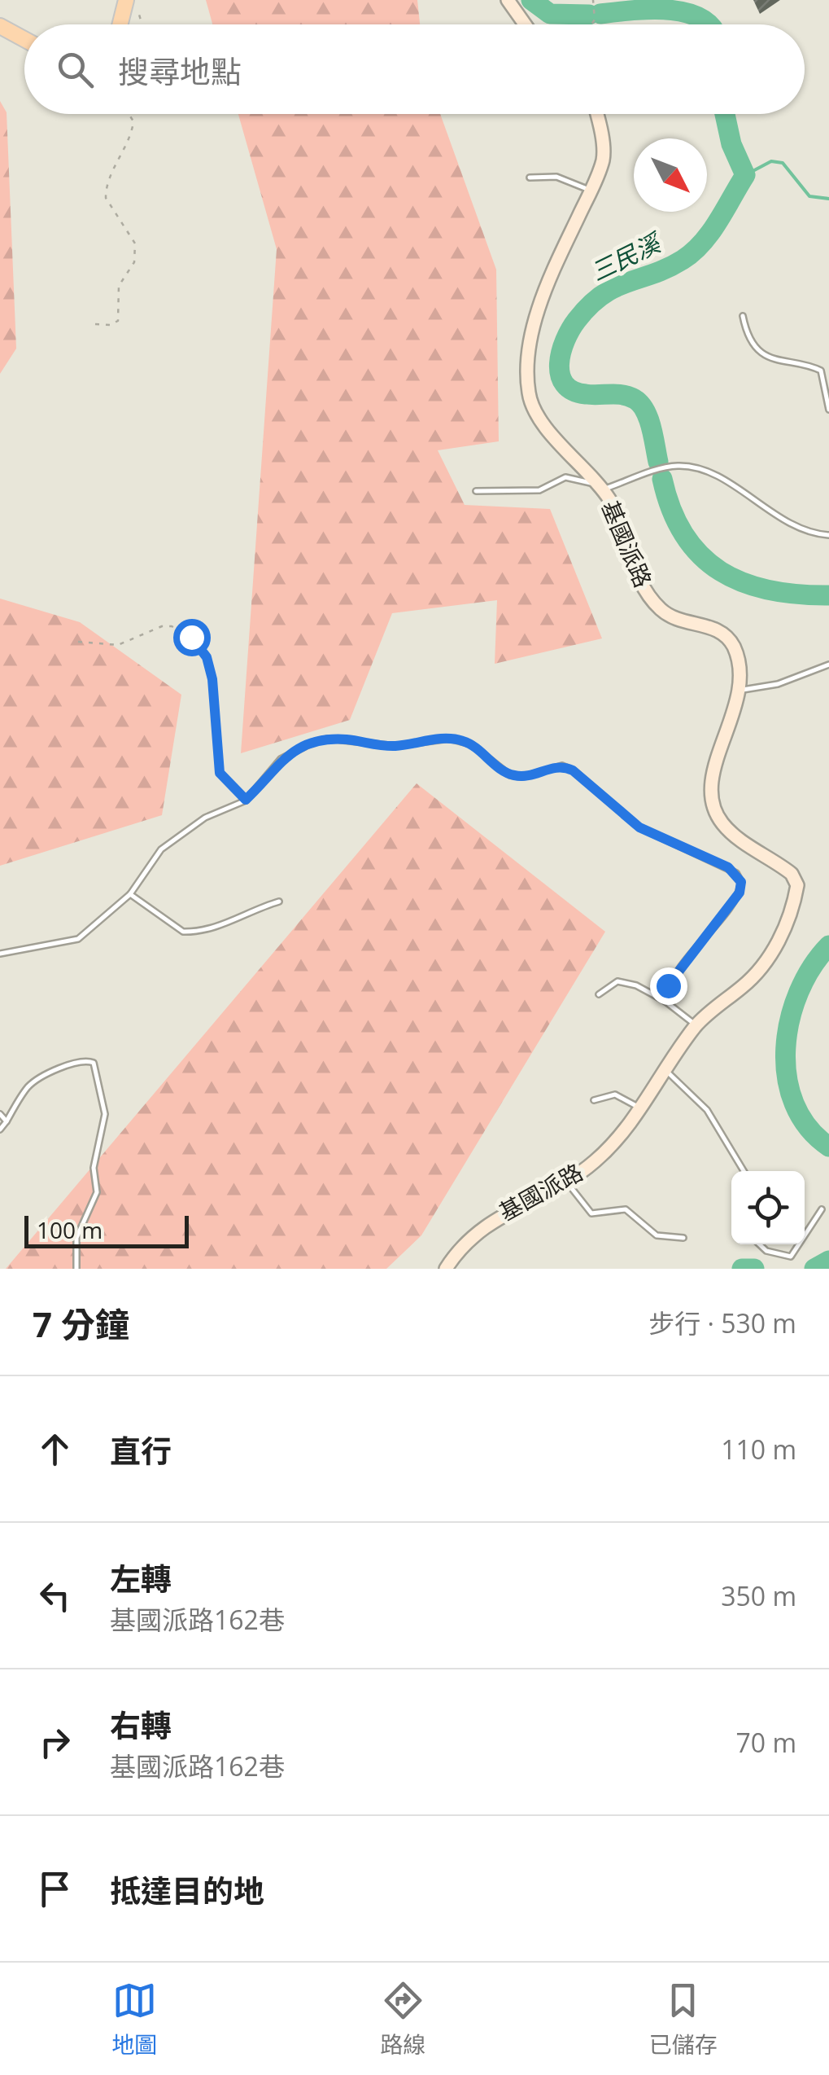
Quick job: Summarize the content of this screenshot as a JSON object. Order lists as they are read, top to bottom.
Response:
{
  "streets": {
    "street": ["基國派路"]
  },
  "water": ["三民溪"],
  "scale_bar": "100 m",
  "north": "bottom right",
  "page": {
    "search": "搜尋地點",
    "scale": "100 m",
    "heading": ["7 分鐘", "步行 · 530 m"],
    "list": [
      ["直行", "110 m"],
      ["左轉", "基國派路162巷", "350 m"],
      ["右轉", "基國派路162巷", "70 m"],
      "抵達目的地"
    ],
    "nav": ["地圖", "路線", "已儲存"]
  }
}
